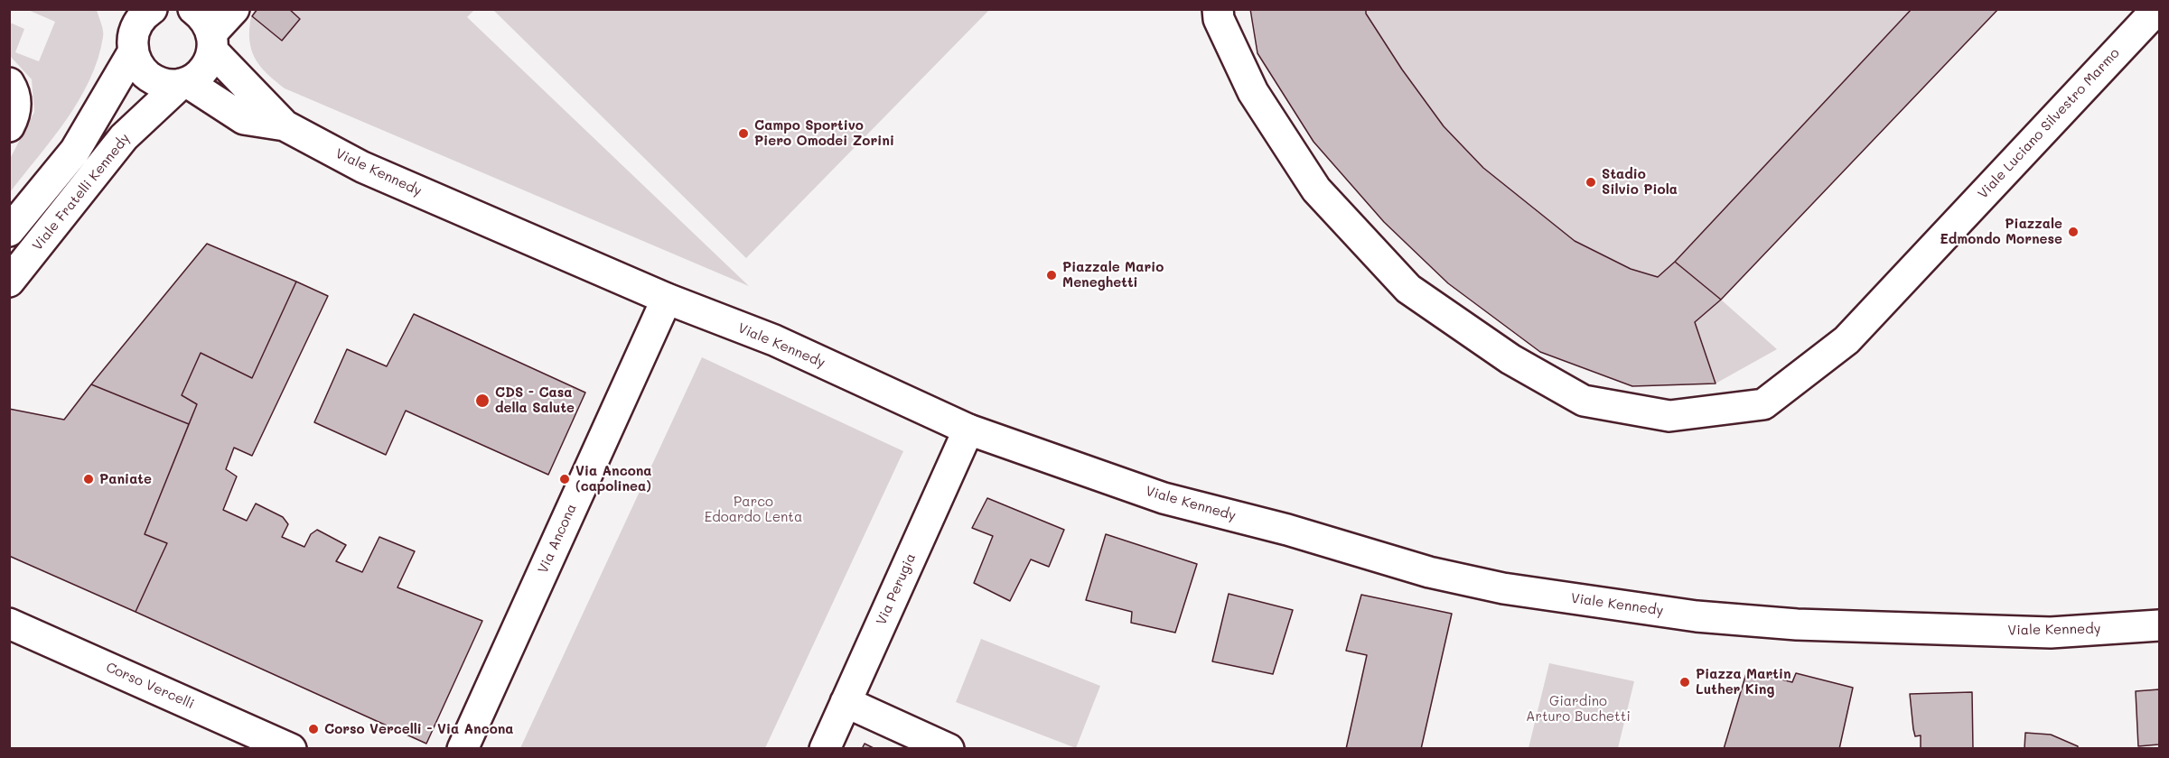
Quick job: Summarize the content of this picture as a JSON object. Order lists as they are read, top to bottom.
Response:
{
  "streets": {
    "main road": [
      "Viale Luciano Silvestro Marmo",
      "Viale Kennedy",
      "Viale Fratelli Kennedy",
      "Via Ancona",
      "Via Perugia",
      "Corso Vercelli"
    ]
  },
  "crossings": [
    ["Viale Kennedy", "Via Ancona"],
    ["Viale Kennedy", "Via Perugia"]
  ],
  "parks": ["Parco Edoardo Lenta", "Giardino Arturo Buchetti"],
  "places": [
    "Campo Sportivo Piero Omodei Zorini",
    "Stadio Silvio Piola",
    "Piazzale Edmondo Mornese",
    "Piazzale Mario Meneghetti",
    "CDS - Casa della Salute",
    "Paniate",
    "Via Ancona (capolinea)",
    "Piazza Martin Luther King",
    "Corso Vercelli - Via Ancona"
  ]
}
